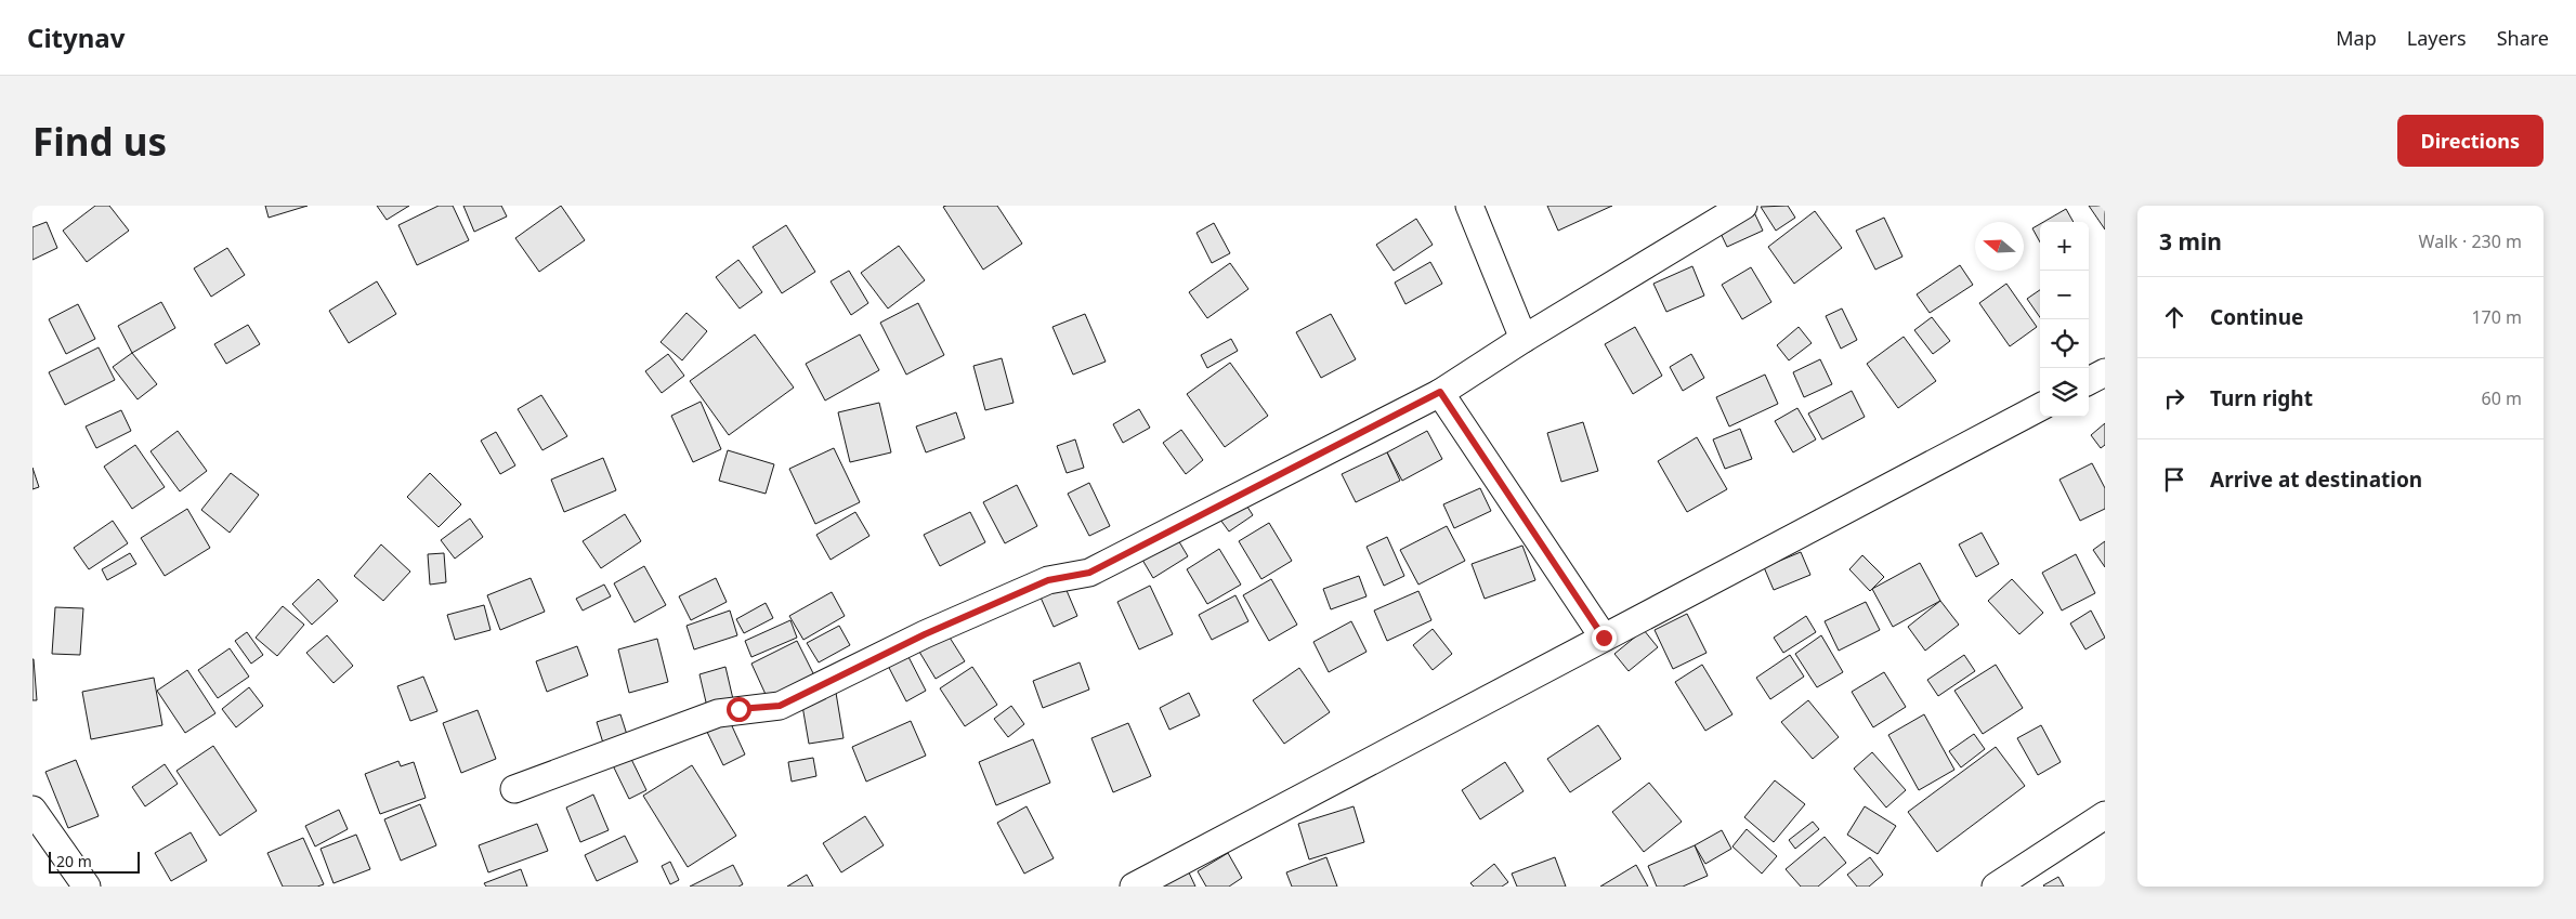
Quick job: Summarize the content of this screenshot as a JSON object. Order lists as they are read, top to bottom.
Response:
{
  "scale_bar": "20 m",
  "north": "left",
  "page": {
    "header": "Citynav",
    "nav": ["Map", "Layers", "Share"],
    "buttons": "Directions",
    "title": "Find us",
    "heading": ["3 min", "Walk · 230 m"],
    "map_buttons": ["+", "−"],
    "list": [
      ["Continue", "170 m"],
      ["Turn right", "60 m"],
      "Arrive at destination"
    ],
    "scale": "20 m"
  }
}
